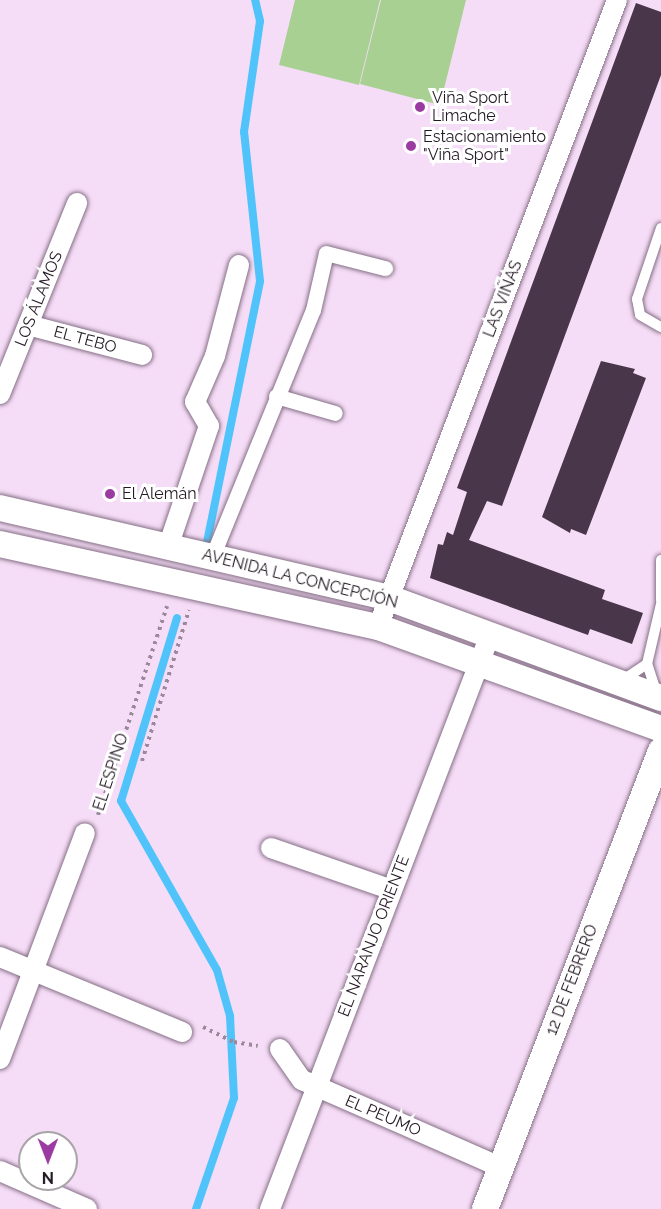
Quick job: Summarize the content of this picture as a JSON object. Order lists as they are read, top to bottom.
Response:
{
  "streets": {
    "street": [
      "LOS ÁLAMOS",
      "LAS VIÑAS",
      "EL TEBO",
      "AVENIDA LA CONCEPCIÓN",
      "EL NARANJO ORIENTE",
      "12 DE FEBRERO",
      "EL PEUMO"
    ],
    "path": ["EL ESPINO"]
  },
  "crossings": [
    ["LOS ÁLAMOS", "EL TEBO"],
    ["LAS VIÑAS", "AVENIDA LA CONCEPCIÓN"],
    ["AVENIDA LA CONCEPCIÓN", "EL ESPINO"],
    ["AVENIDA LA CONCEPCIÓN", "EL NARANJO ORIENTE"],
    ["EL NARANJO ORIENTE", "EL PEUMO"],
    ["12 DE FEBRERO", "EL PEUMO"]
  ],
  "places": ["Viña Sport Limache", "Estacionamiento \"Viña Sport\"", "El Alemán"],
  "north": "bottom"
}
